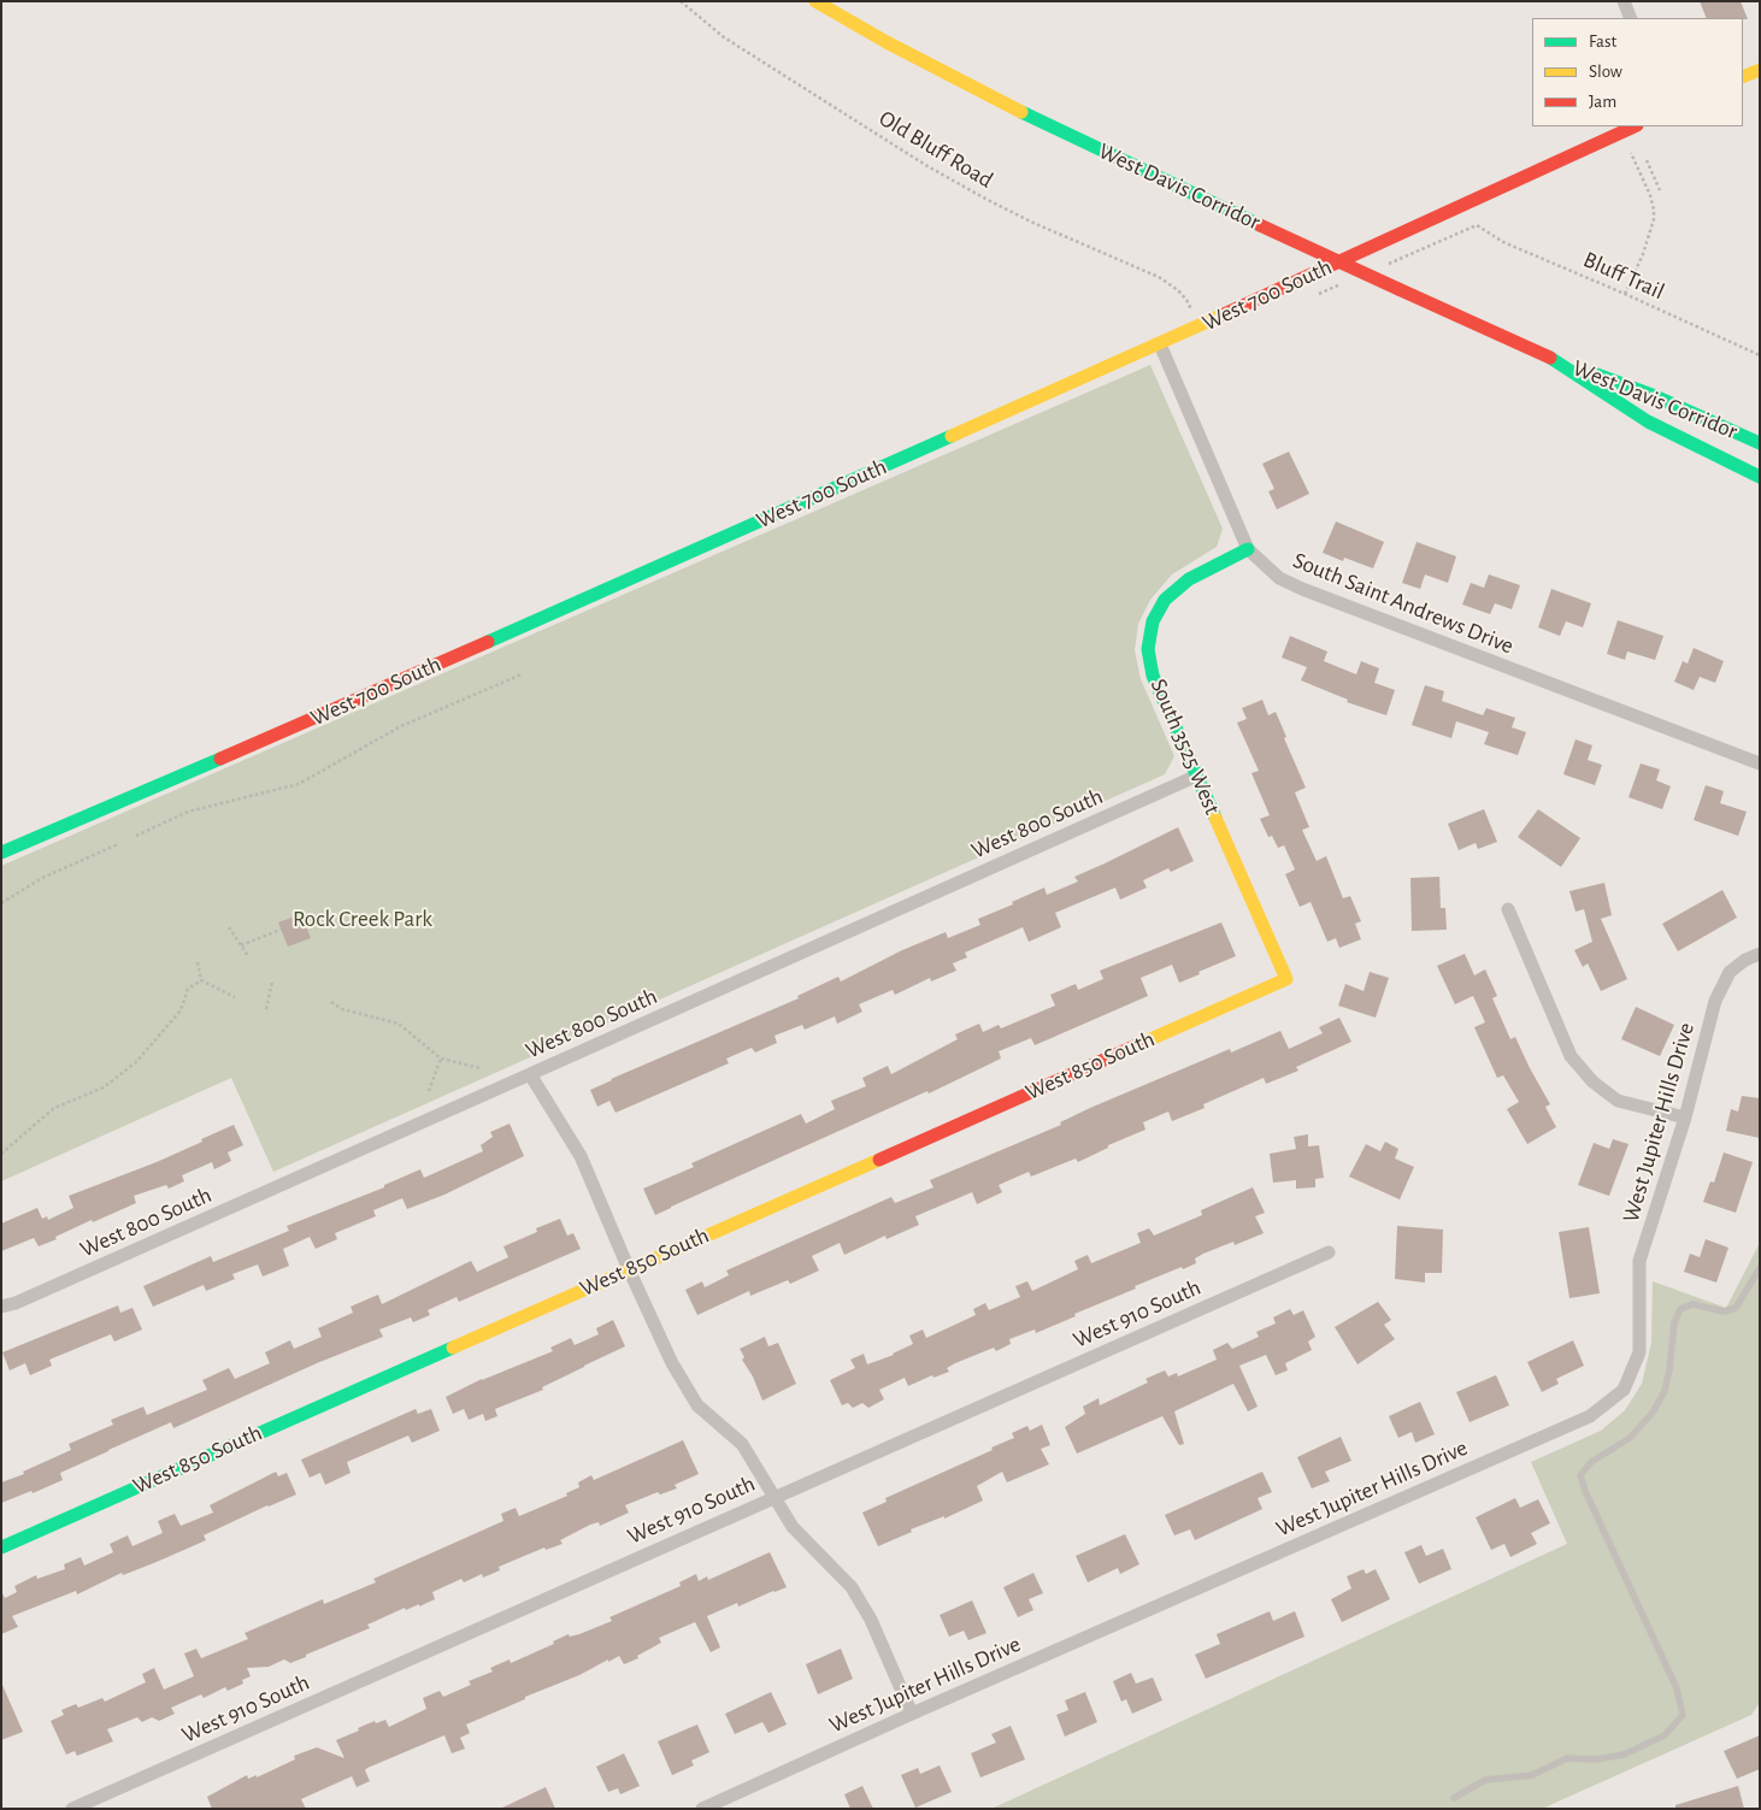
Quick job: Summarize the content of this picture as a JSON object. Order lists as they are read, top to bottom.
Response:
{
  "streets": {
    "main road": [
      "West Davis Corridor",
      "West 700 South",
      "South 3525 West",
      "West 850 South"
    ],
    "street": [
      "South Saint Andrews Drive",
      "West 800 South",
      "West Jupiter Hills Drive",
      "West 910 South"
    ],
    "path": ["Old Bluff Road", "Bluff Trail"]
  },
  "crossings": [
    ["West 700 South", "South Saint Andrews Drive"],
    ["South Saint Andrews Drive", "South 3525 West"],
    ["South 3525 West", "West 800 South"],
    ["South 3525 West", "West 850 South"]
  ],
  "parks": ["Rock Creek Park"],
  "legend": ["Fast", "Slow", "Jam"]
}
